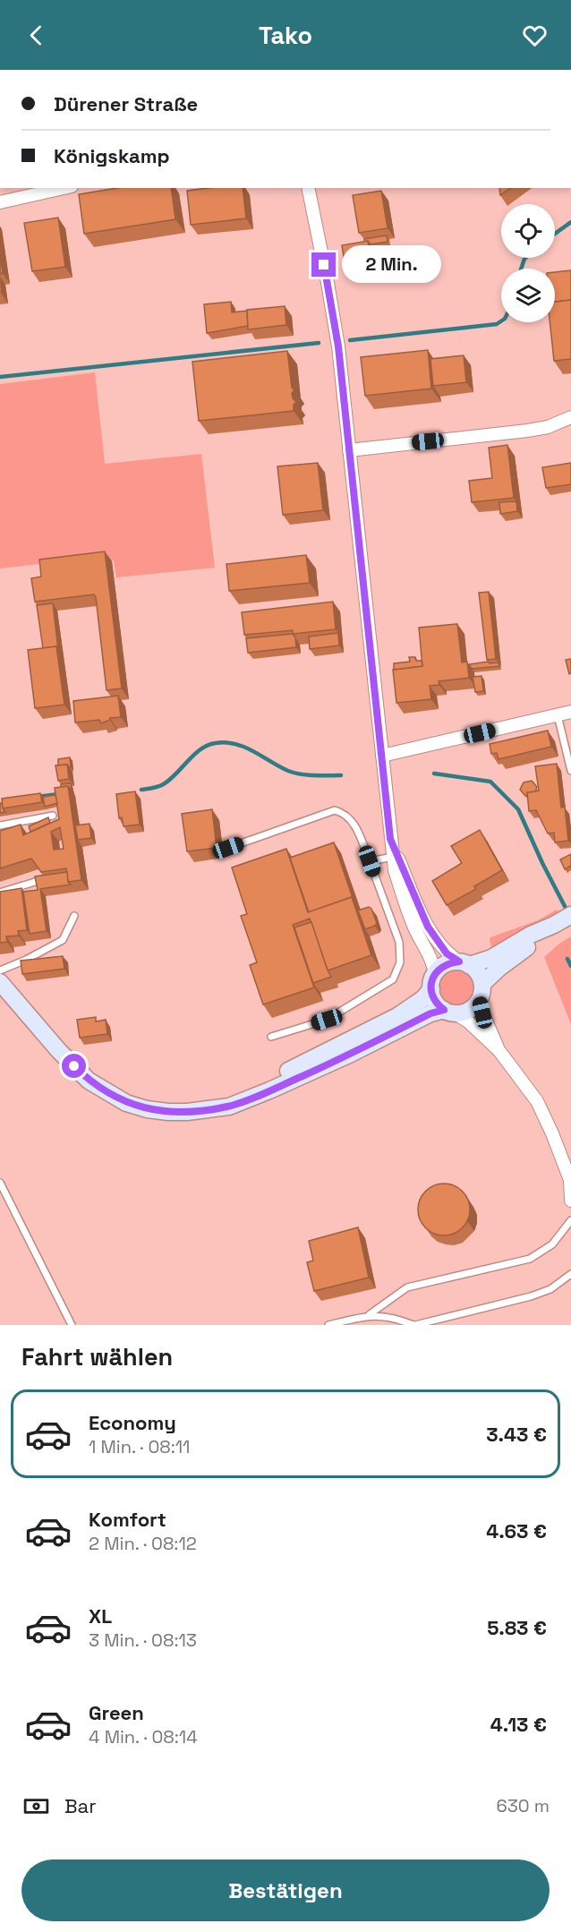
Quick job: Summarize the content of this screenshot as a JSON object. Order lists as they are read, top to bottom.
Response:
{
  "page": {
    "header": "Tako",
    "banner": ["Dürener Straße", "Königskamp"],
    "bubble": "2 Min.",
    "heading": "Fahrt wählen",
    "list": [
      {
        "name": "Economy",
        "note": "1 Min. · 08:11",
        "value": "3.43 €"
      },
      {
        "name": "Komfort",
        "note": "2 Min. · 08:12",
        "value": "4.63 €"
      },
      {
        "name": "XL",
        "note": "3 Min. · 08:13",
        "value": "5.83 €"
      },
      {
        "name": "Green",
        "note": "4 Min. · 08:14",
        "value": "4.13 €"
      }
    ],
    "pay": ["Bar", "630 m"],
    "buttons": "Bestätigen"
  }
}
